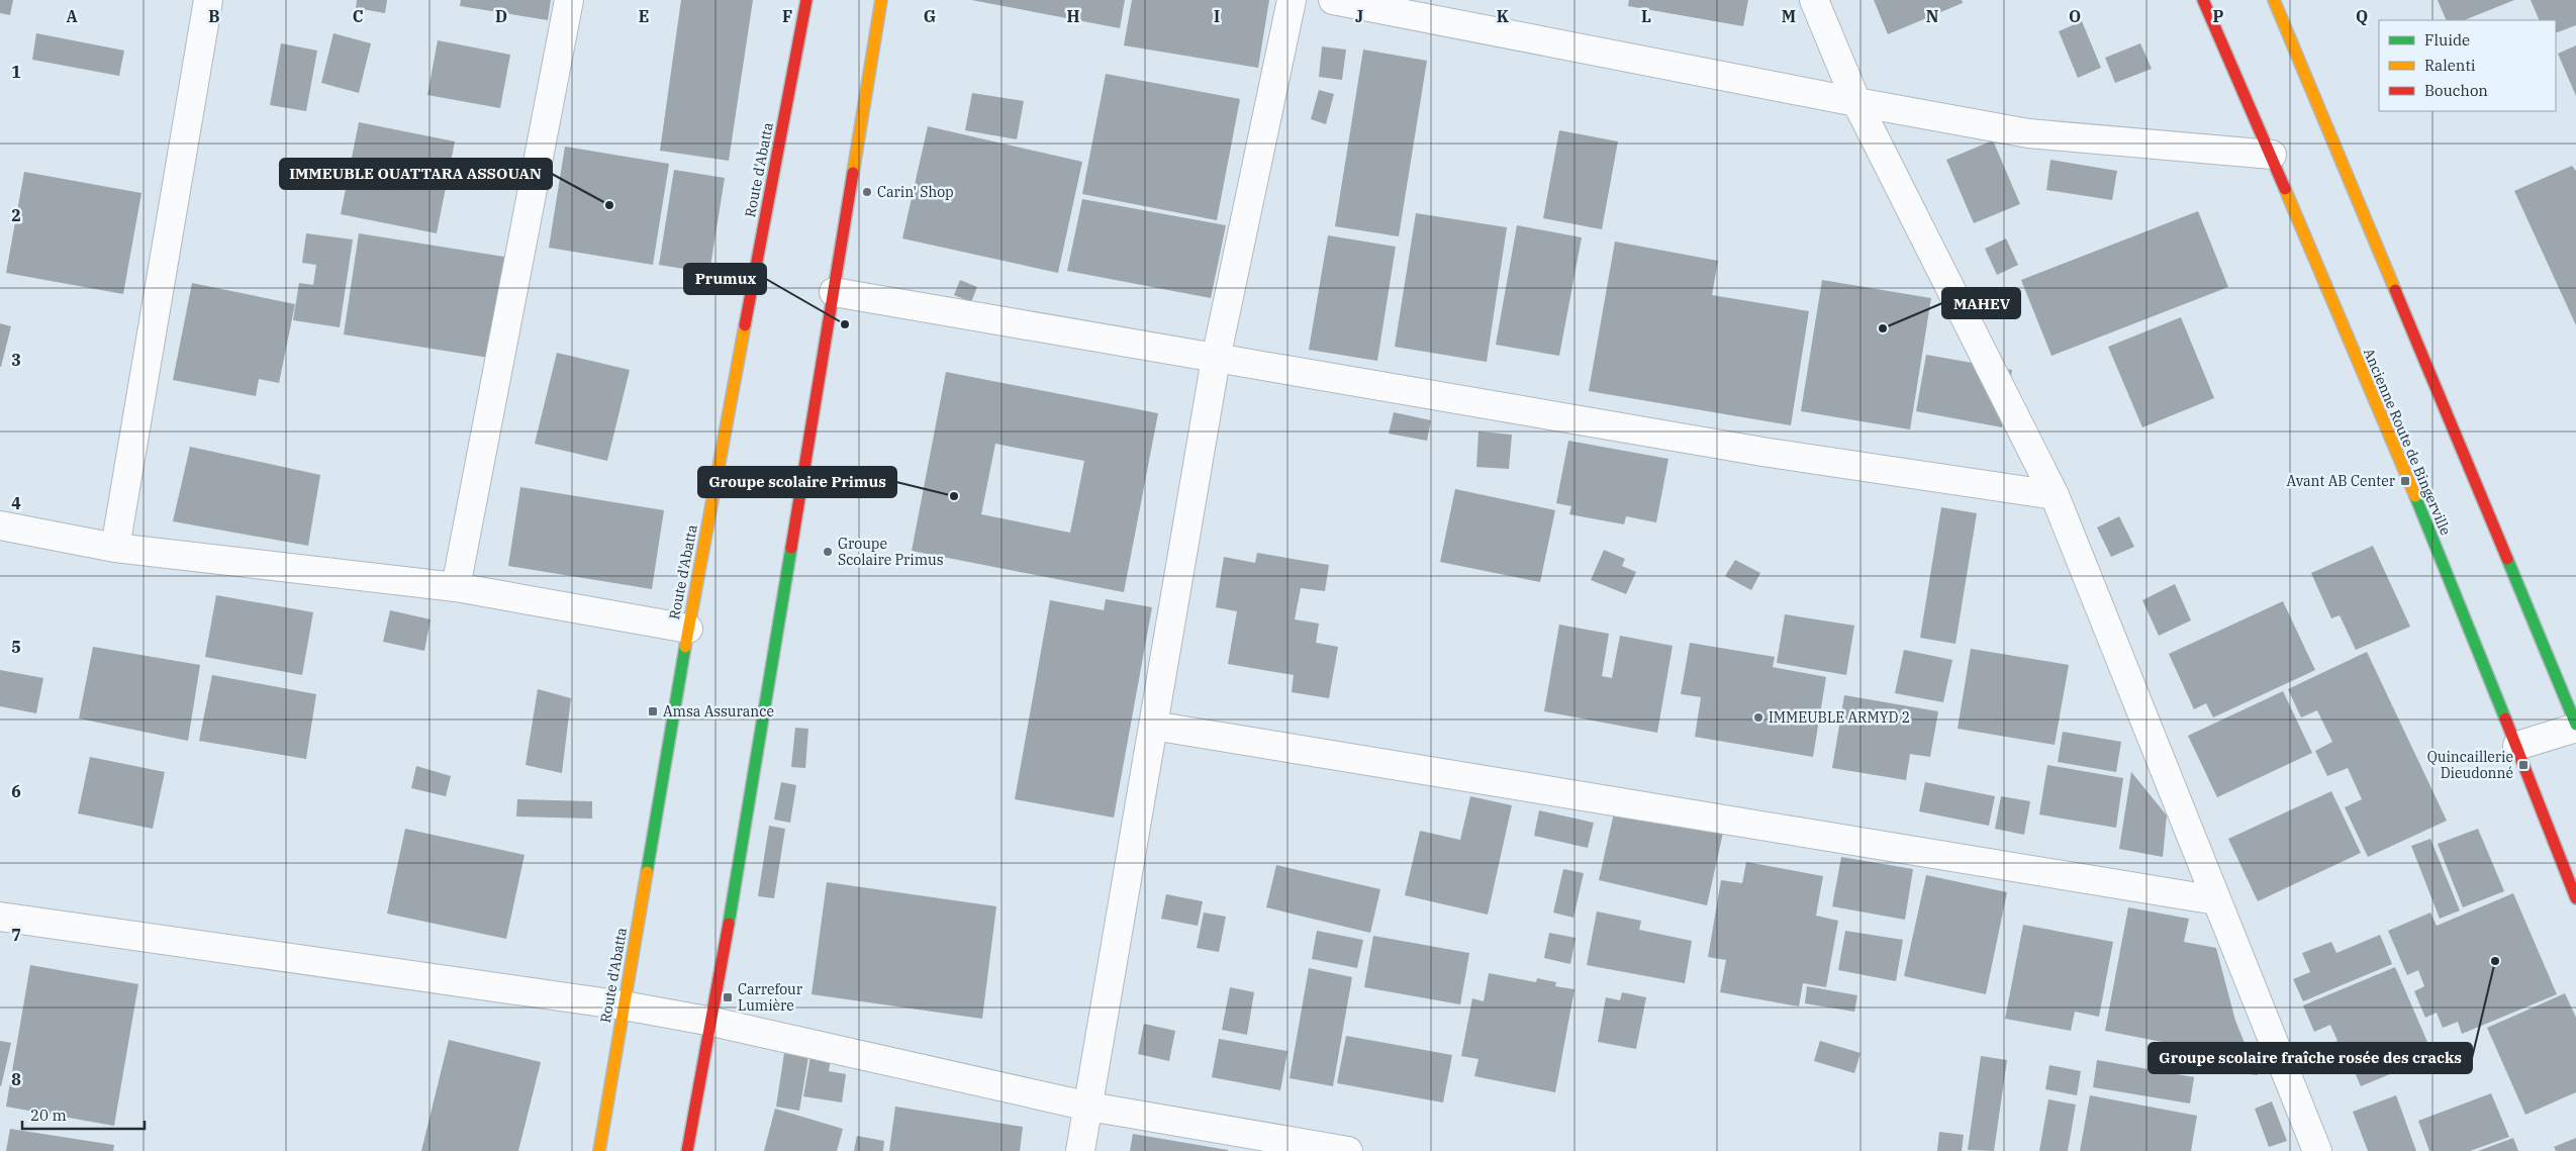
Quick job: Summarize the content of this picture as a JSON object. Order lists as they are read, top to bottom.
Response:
{
  "streets": {
    "street": ["Route d'Abatta", "Ancienne Route de Bingerville"]
  },
  "places": {
    "other": [
      "Carin' Shop",
      "IMMEUBLE OUATTARA ASSOUAN",
      "Prumux",
      "MAHEV",
      "Groupe scolaire Primus",
      "Groupe Scolaire Primus",
      "IMMEUBLE ARMYD 2",
      "Groupe scolaire fraîche rosée des cracks"
    ],
    "transit": [
      "Avant AB Center",
      "Amsa Assurance",
      "Quincaillerie Dieudonné",
      "Carrefour Lumière"
    ]
  },
  "legend": ["Fluide", "Ralenti", "Bouchon"],
  "scale_bar": "20 m",
  "grid": {
    "columns": [
      "A",
      "B",
      "C",
      "D",
      "E",
      "F",
      "G",
      "H",
      "I",
      "J",
      "K",
      "L",
      "M",
      "N",
      "O",
      "P",
      "Q"
    ],
    "rows": [
      "1",
      "2",
      "3",
      "4",
      "5",
      "6",
      "7",
      "8"
    ]
  }
}
